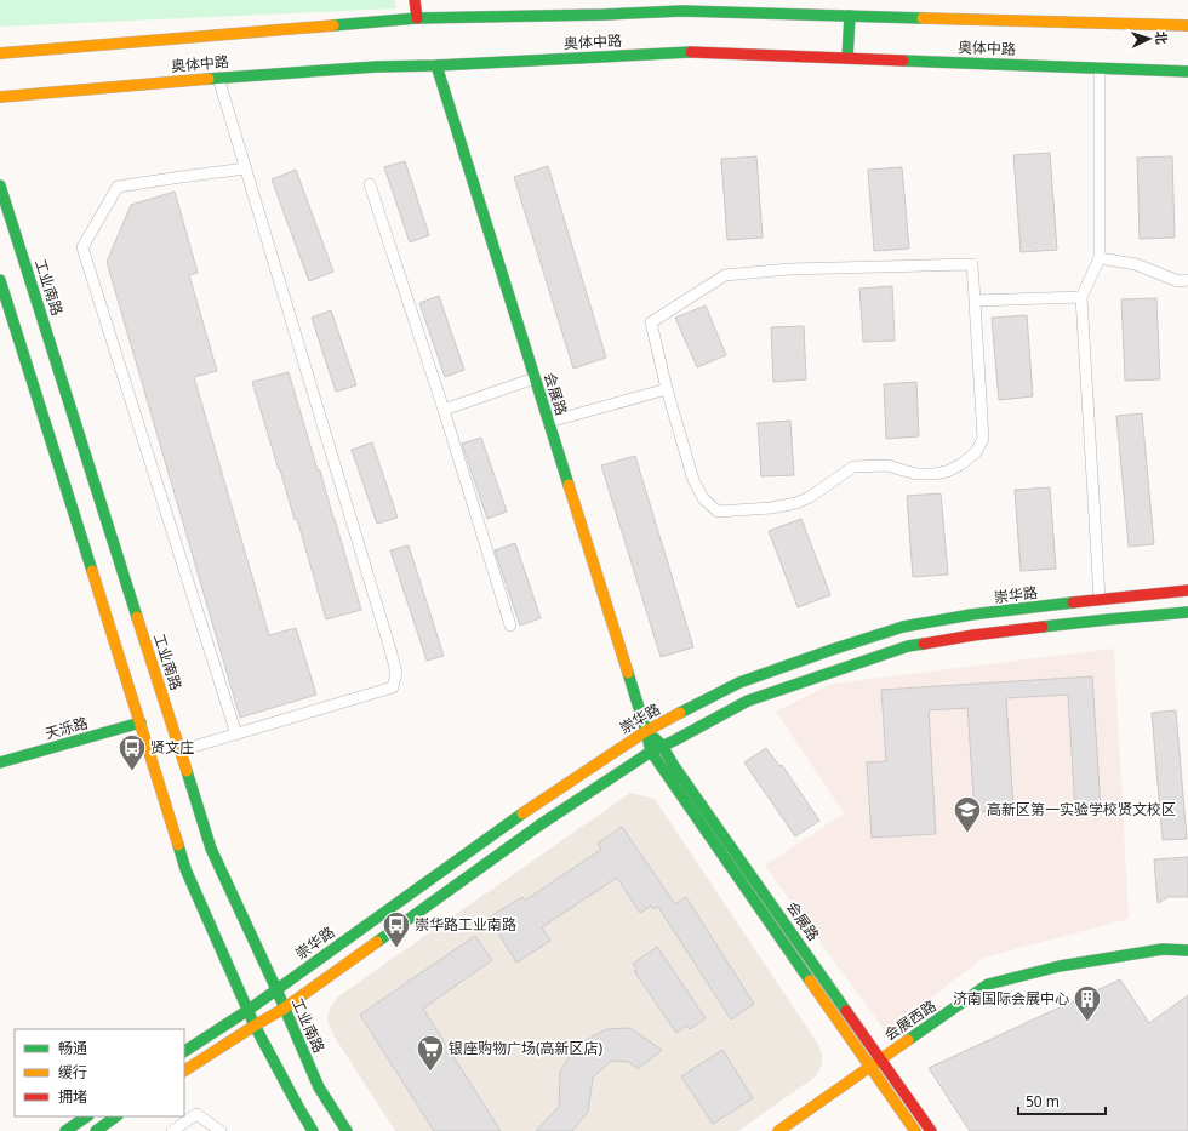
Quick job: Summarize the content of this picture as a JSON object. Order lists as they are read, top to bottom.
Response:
{
  "streets": {
    "main road": [
      "奥体中路",
      "工业南路",
      "会展路",
      "崇华路",
      "天泺路",
      "会展西路"
    ]
  },
  "crossings": [
    ["奥体中路", "会展路"],
    ["工业南路", "崇华路"],
    ["会展路", "崇华路"],
    ["会展路", "会展西路"]
  ],
  "places": {
    "bus stop": ["贤文庄", "崇华路工业南路"],
    "school or university": ["高新区第一实验学校贤文校区"],
    "building": ["济南国际会展中心"],
    "supermarket": ["银座购物广场(高新区店)"]
  },
  "legend": ["畅通", "缓行", "拥堵"],
  "scale_bar": "50 m",
  "north": "right"
}
